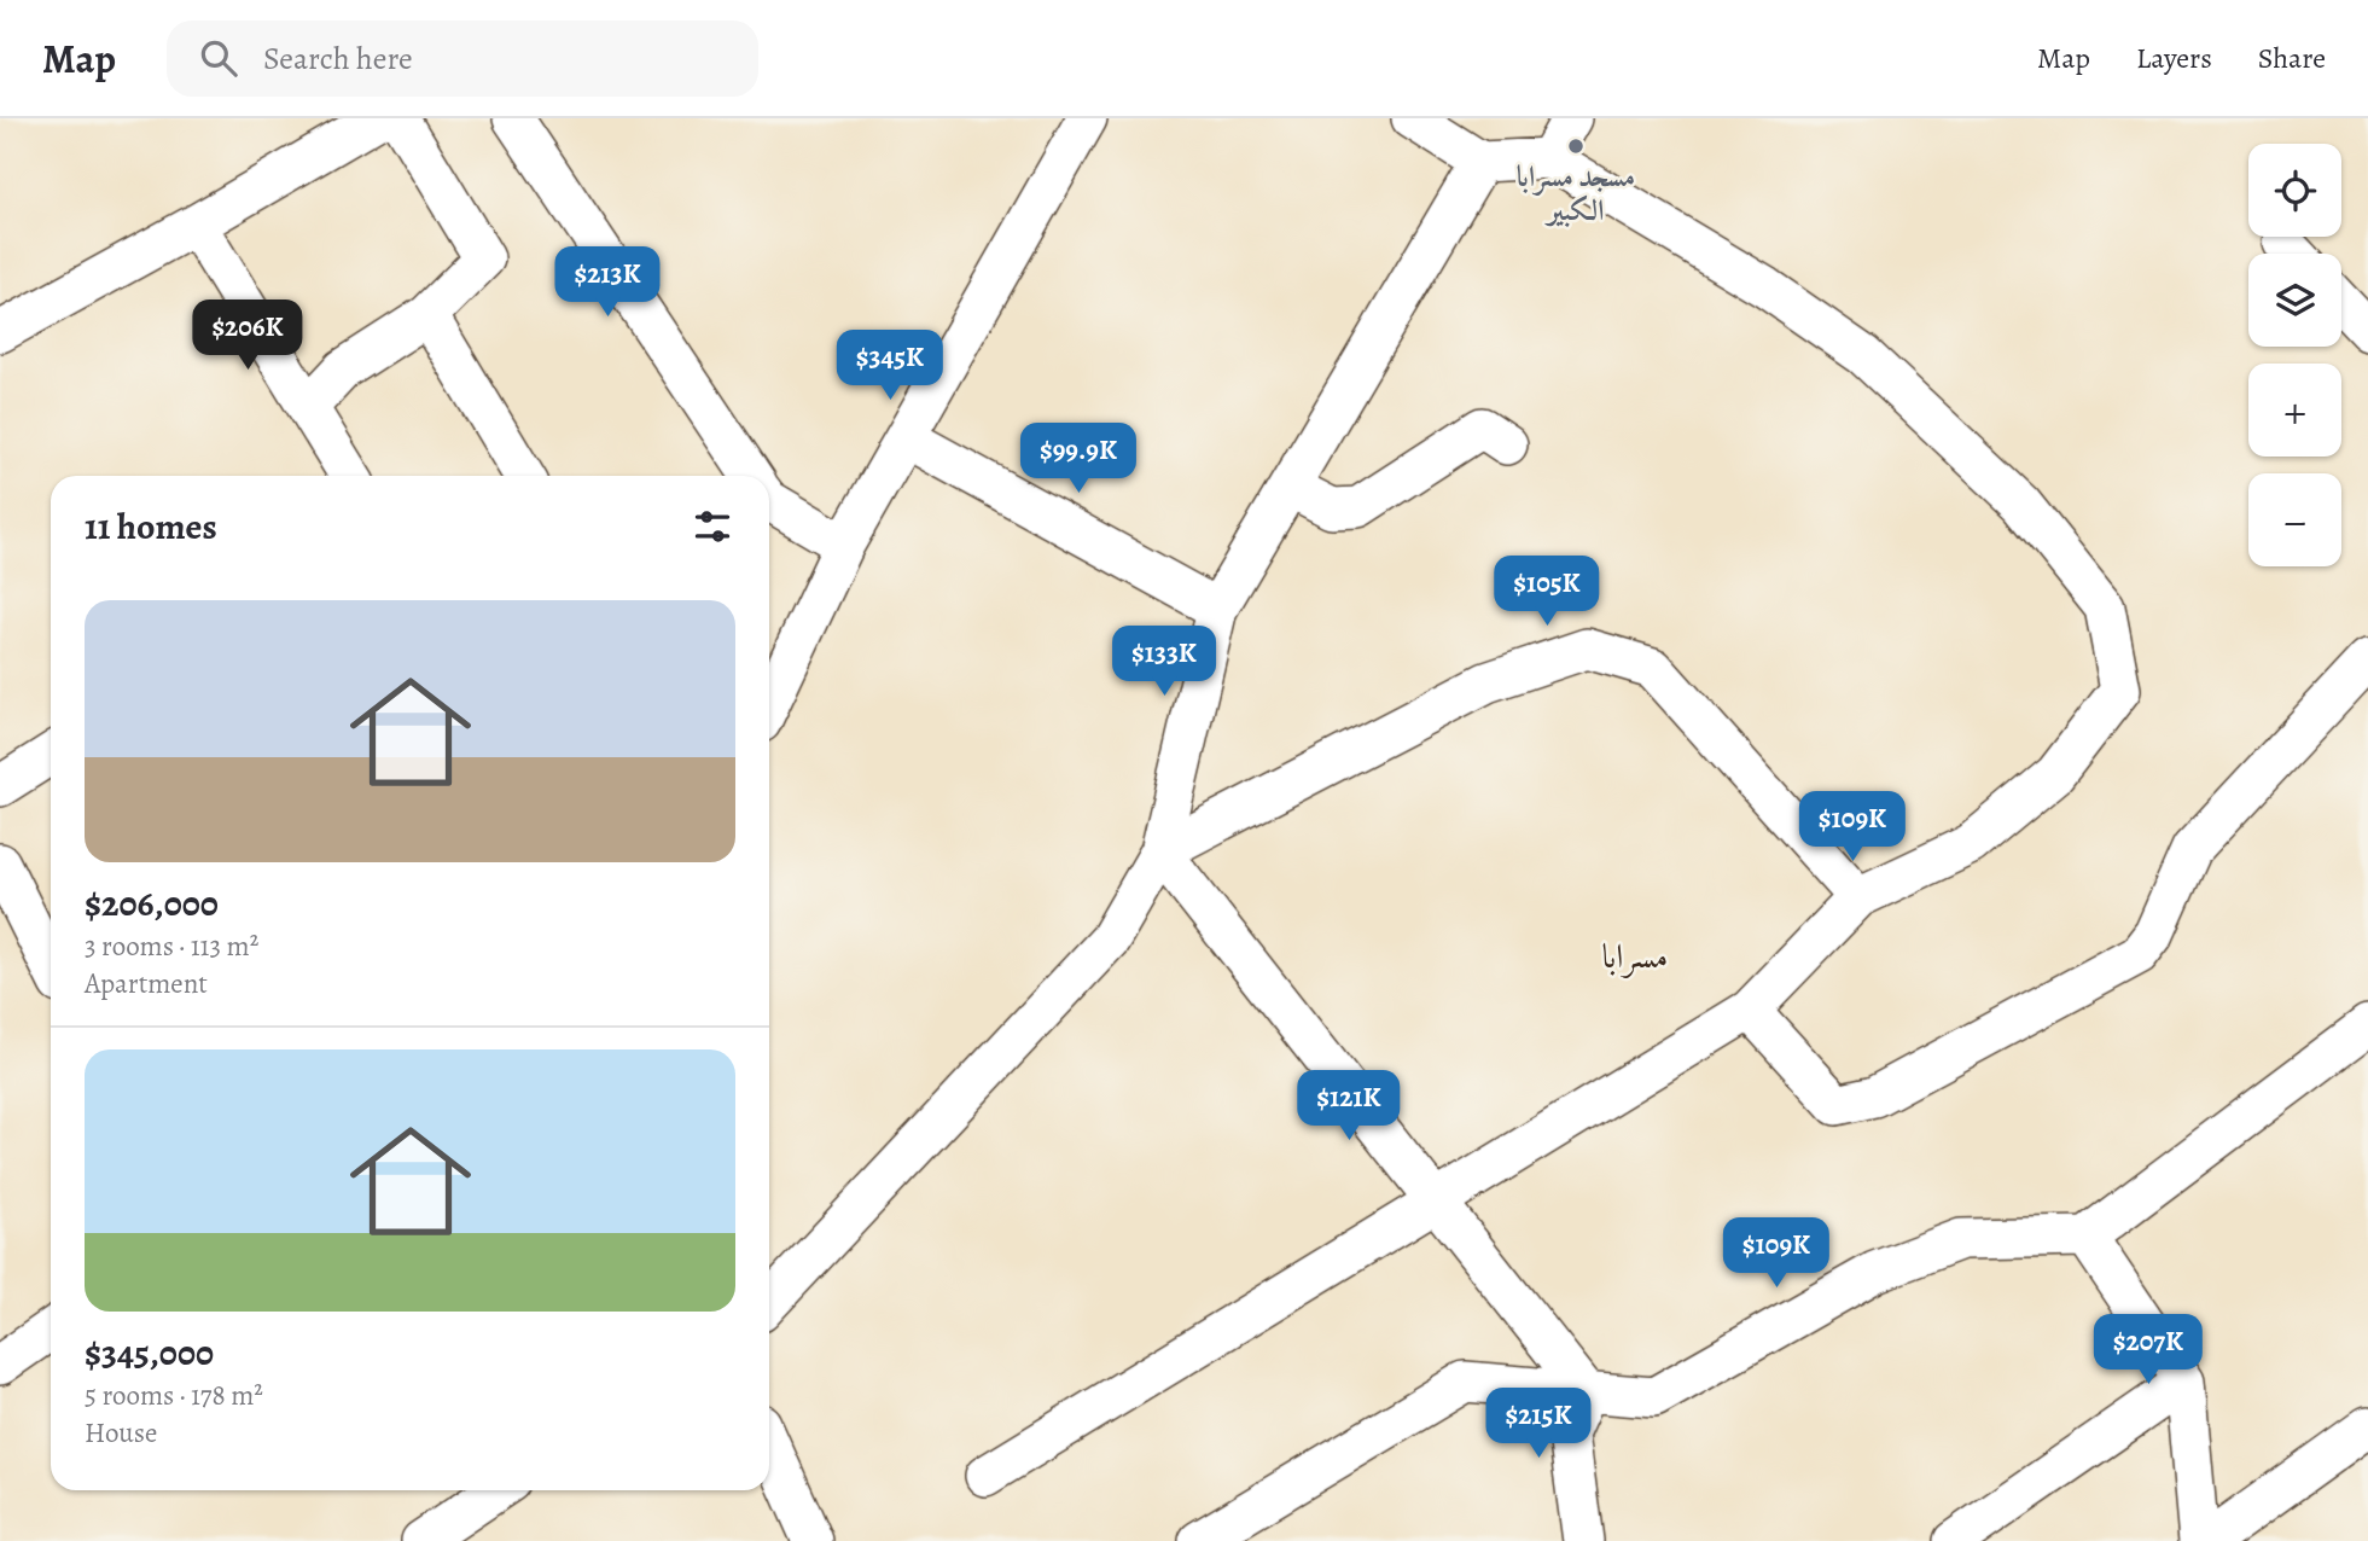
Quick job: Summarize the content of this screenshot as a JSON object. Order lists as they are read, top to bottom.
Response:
{
  "districts": ["مسرابا"],
  "places": ["مسجد مسرابا الكبير"],
  "page": {
    "header": "Map",
    "search": "Search here",
    "nav": ["Map", "Layers", "Share"],
    "map_buttons": ["+", "−"],
    "price": [
      "$213K",
      "$206K",
      "$345K",
      "$99.9K",
      "$105K",
      "$133K",
      "$109K",
      "$121K",
      "$109K",
      "$207K",
      "$215K"
    ],
    "heading": "11 homes",
    "list": [
      {
        "name": "$206,000",
        "note": "3 rooms · 113 m² · Apartment"
      },
      {
        "name": "$345,000",
        "note": "5 rooms · 178 m² · House"
      }
    ]
  }
}
